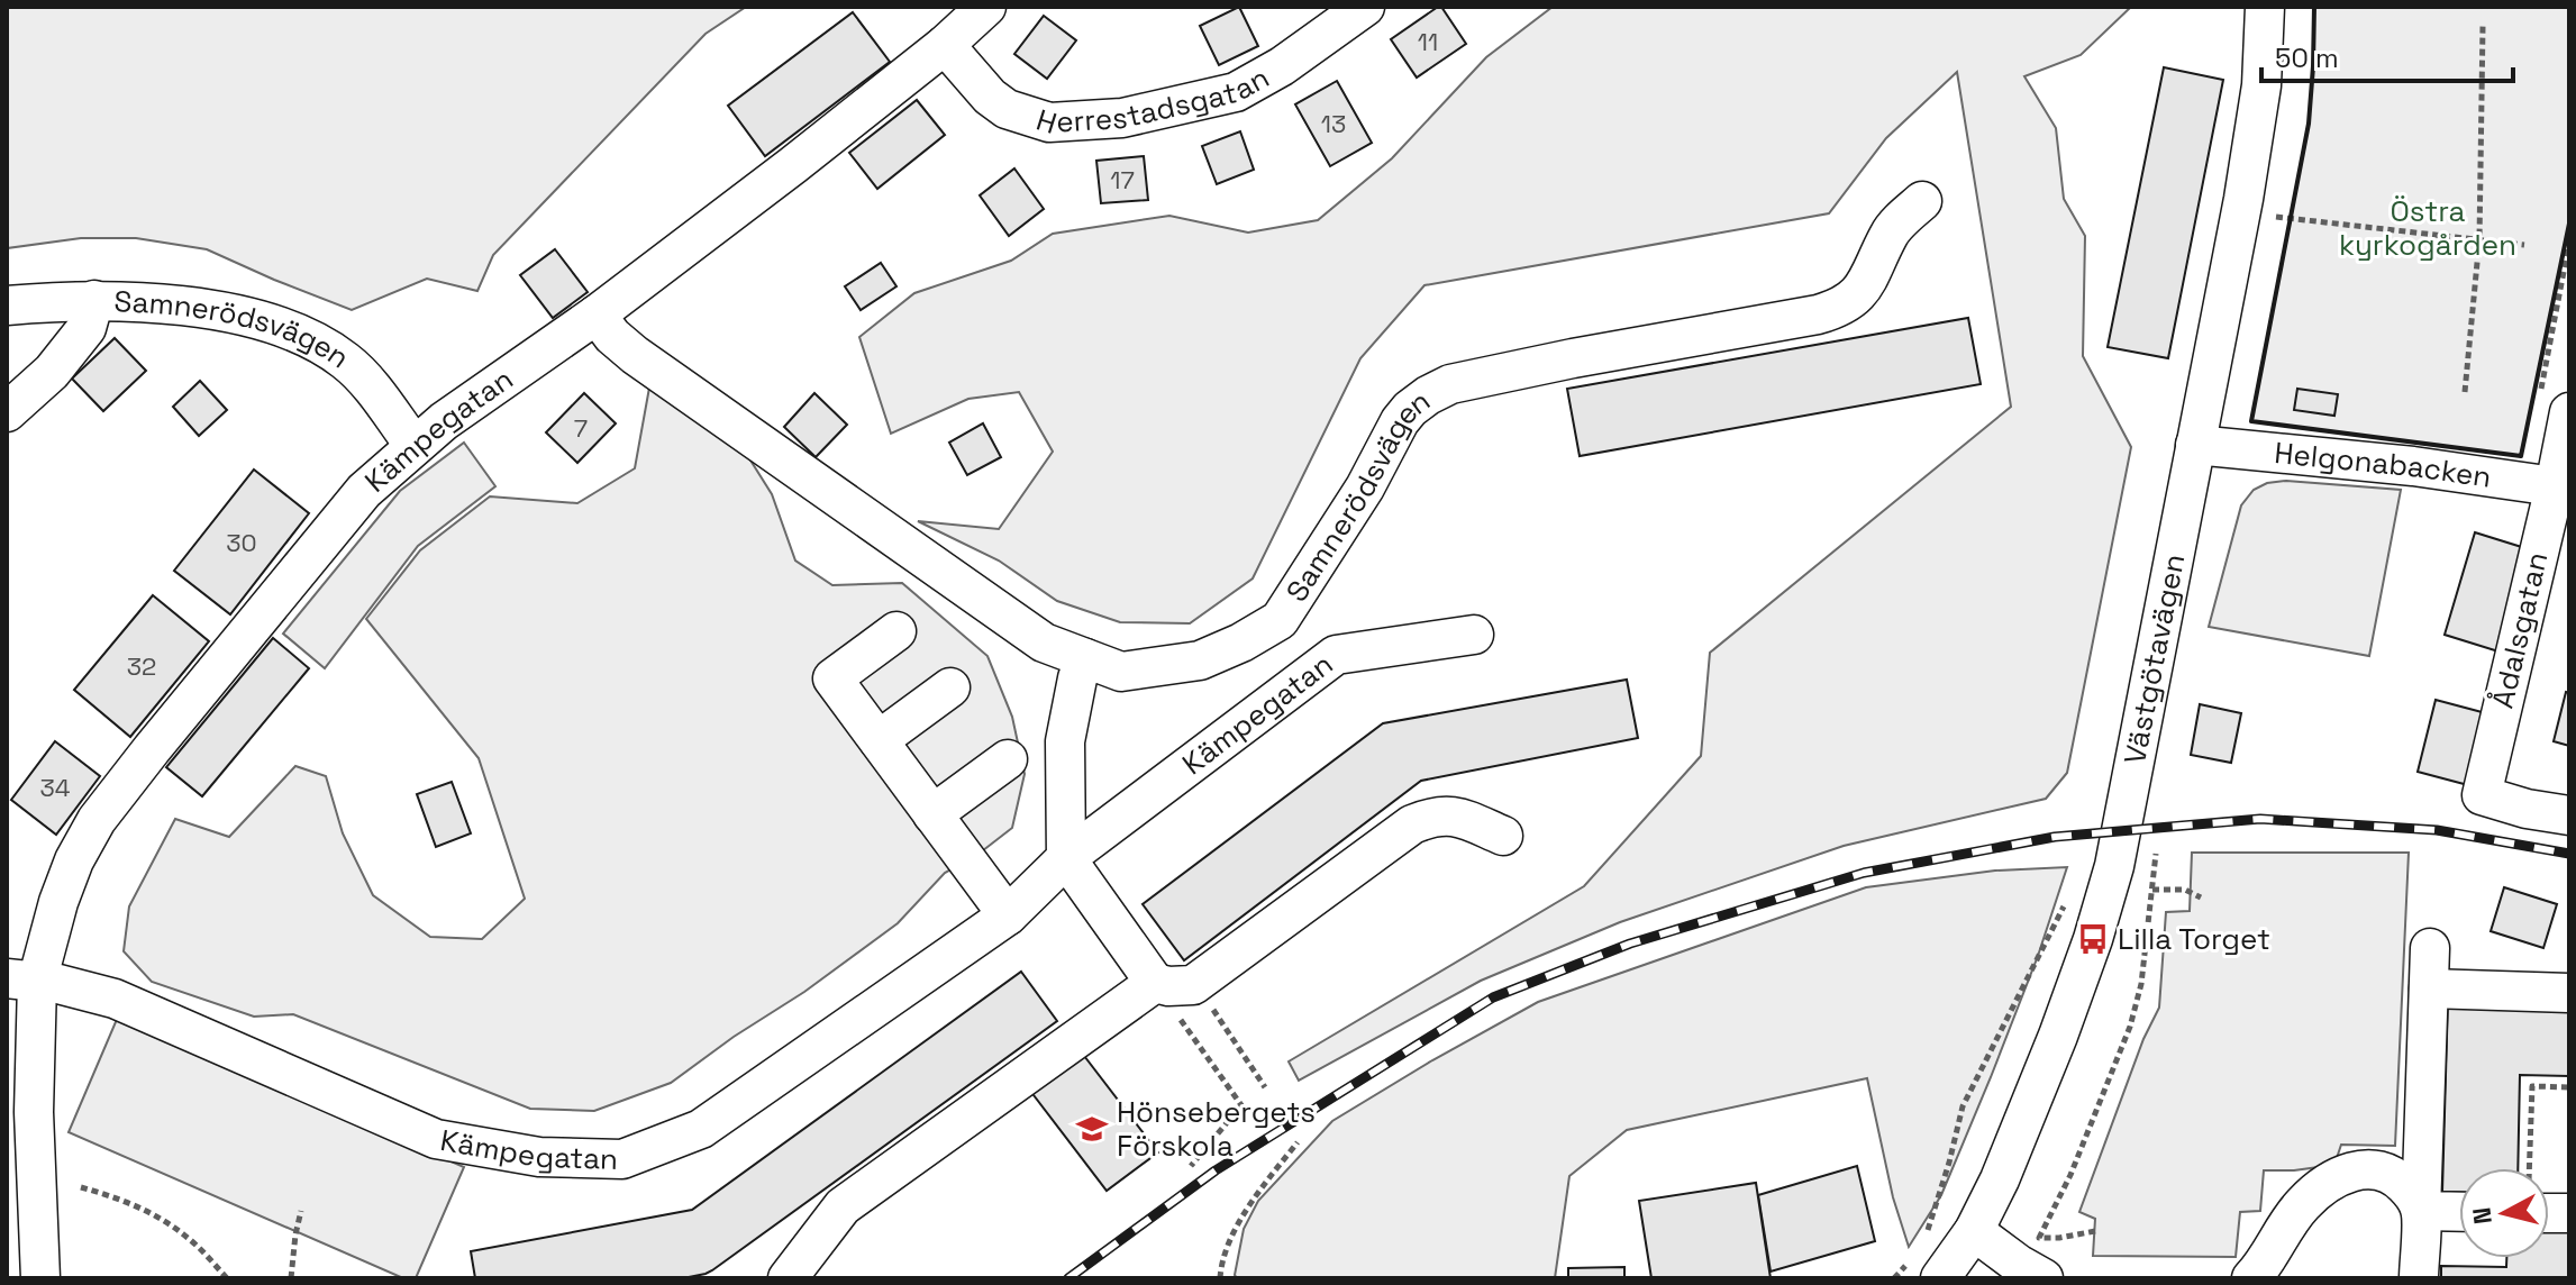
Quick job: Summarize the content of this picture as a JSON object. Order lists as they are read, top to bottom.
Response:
{
  "streets": {
    "street": [
      "Herrestadsgatan",
      "Samnerödsvägen",
      "Kämpegatan",
      "Helgonabacken",
      "Ådalsgatan",
      "Västgötavägen"
    ]
  },
  "crossings": [
    ["Herrestadsgatan", "Kämpegatan"],
    ["Samnerödsvägen", "Kämpegatan"],
    ["Helgonabacken", "Ådalsgatan"],
    ["Helgonabacken", "Västgötavägen"]
  ],
  "parks": ["Östra kyrkogården"],
  "places": {
    "bus stop": ["Lilla Torget"],
    "school or university": ["Hönsebergets Förskola"]
  },
  "house_numbers": [
    "11",
    "13",
    "17",
    "7",
    "30",
    "32",
    "34"
  ],
  "scale_bar": "50 m",
  "north": "left"
}
